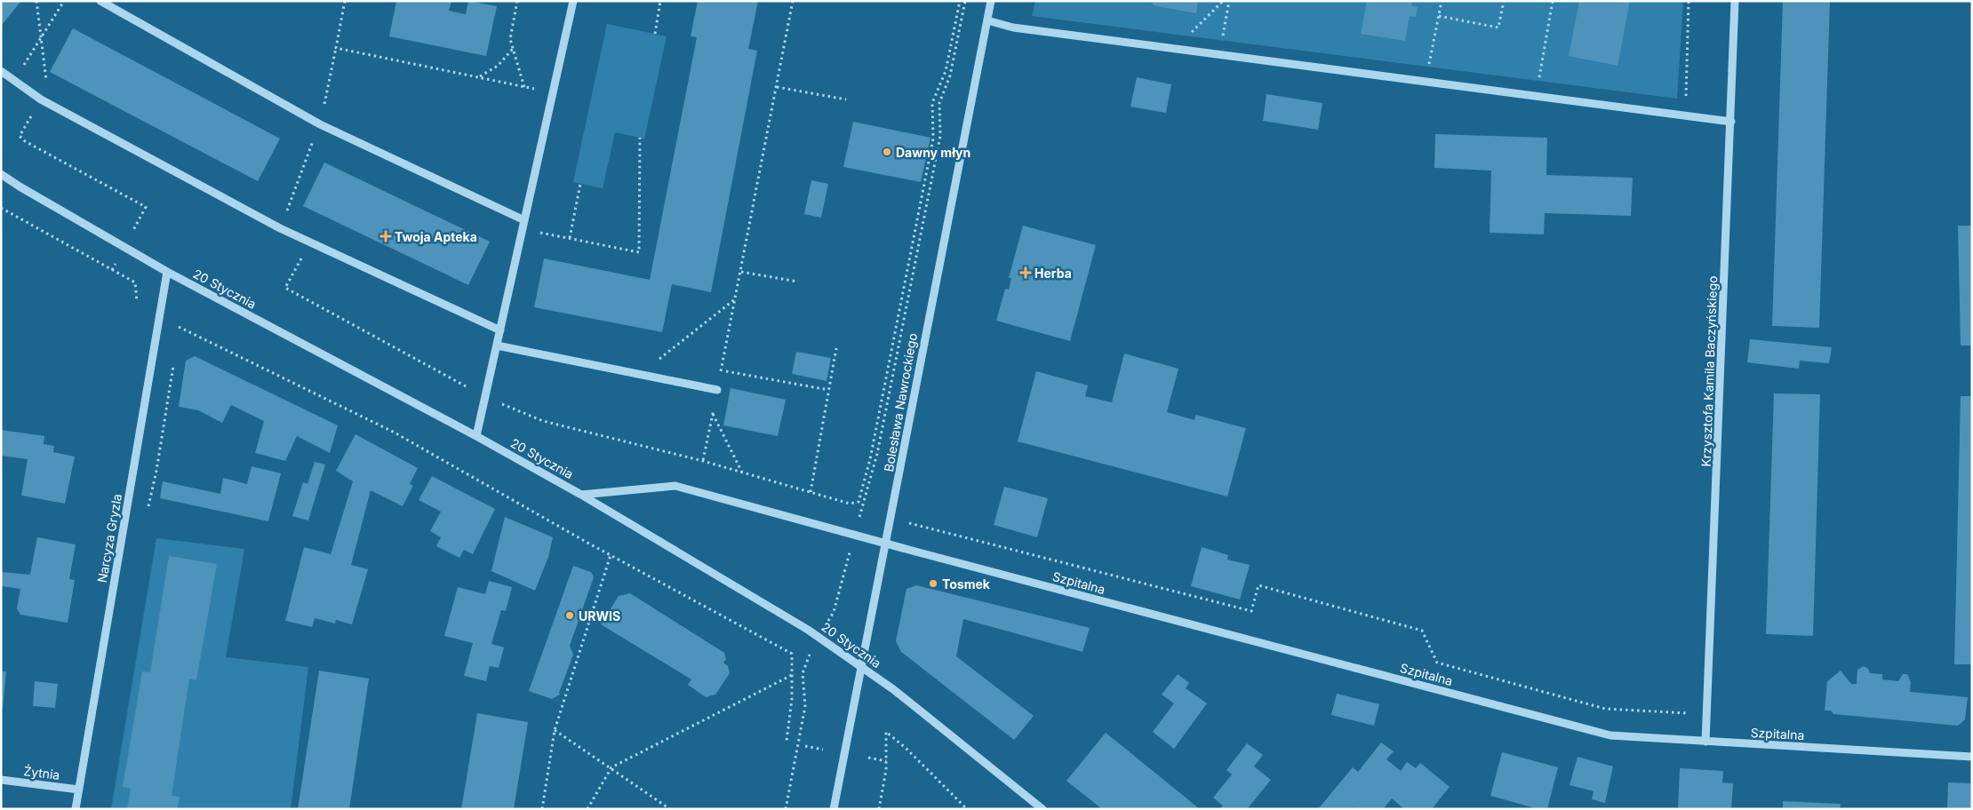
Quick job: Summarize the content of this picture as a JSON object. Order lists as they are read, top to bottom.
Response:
{
  "streets": {
    "street": [
      "20 Stycznia",
      "Krzysztofa Kamila Baczyńskiego",
      "Bolesława Nawrockiego",
      "Narcyza Gryzla",
      "Szpitalna",
      "Żytnia"
    ]
  },
  "crossings": [
    ["20 Stycznia", "Bolesława Nawrockiego"],
    ["20 Stycznia", "Narcyza Gryzla"],
    ["20 Stycznia", "Szpitalna"],
    ["Krzysztofa Kamila Baczyńskiego", "Szpitalna"],
    ["Bolesława Nawrockiego", "Szpitalna"],
    ["Narcyza Gryzla", "Żytnia"]
  ],
  "places": {
    "other": ["Dawny młyn", "Tosmek", "URWIS"],
    "health": ["Twoja Apteka", "Herba"]
  }
}
